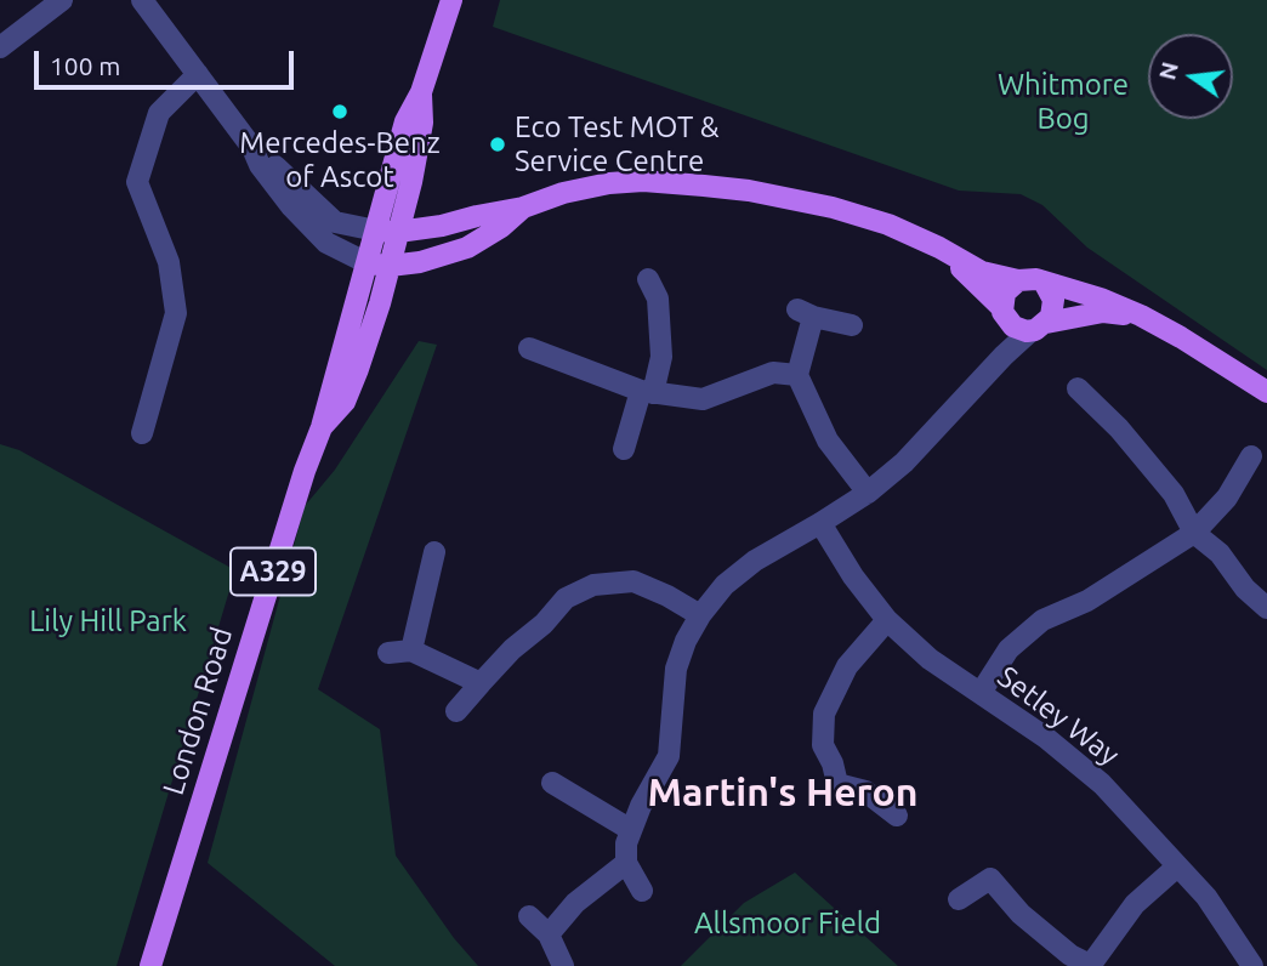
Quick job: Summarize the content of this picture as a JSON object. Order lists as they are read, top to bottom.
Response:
{
  "streets": {
    "main road": ["A329", "London Road"],
    "street": ["Setley Way"]
  },
  "districts": ["Martin's Heron"],
  "parks": ["Whitmore Bog", "Lily Hill Park", "Allsmoor Field"],
  "places": ["Mercedes-Benz of Ascot", "Eco Test MOT & Service Centre"],
  "scale_bar": "100 m",
  "north": "left"
}
